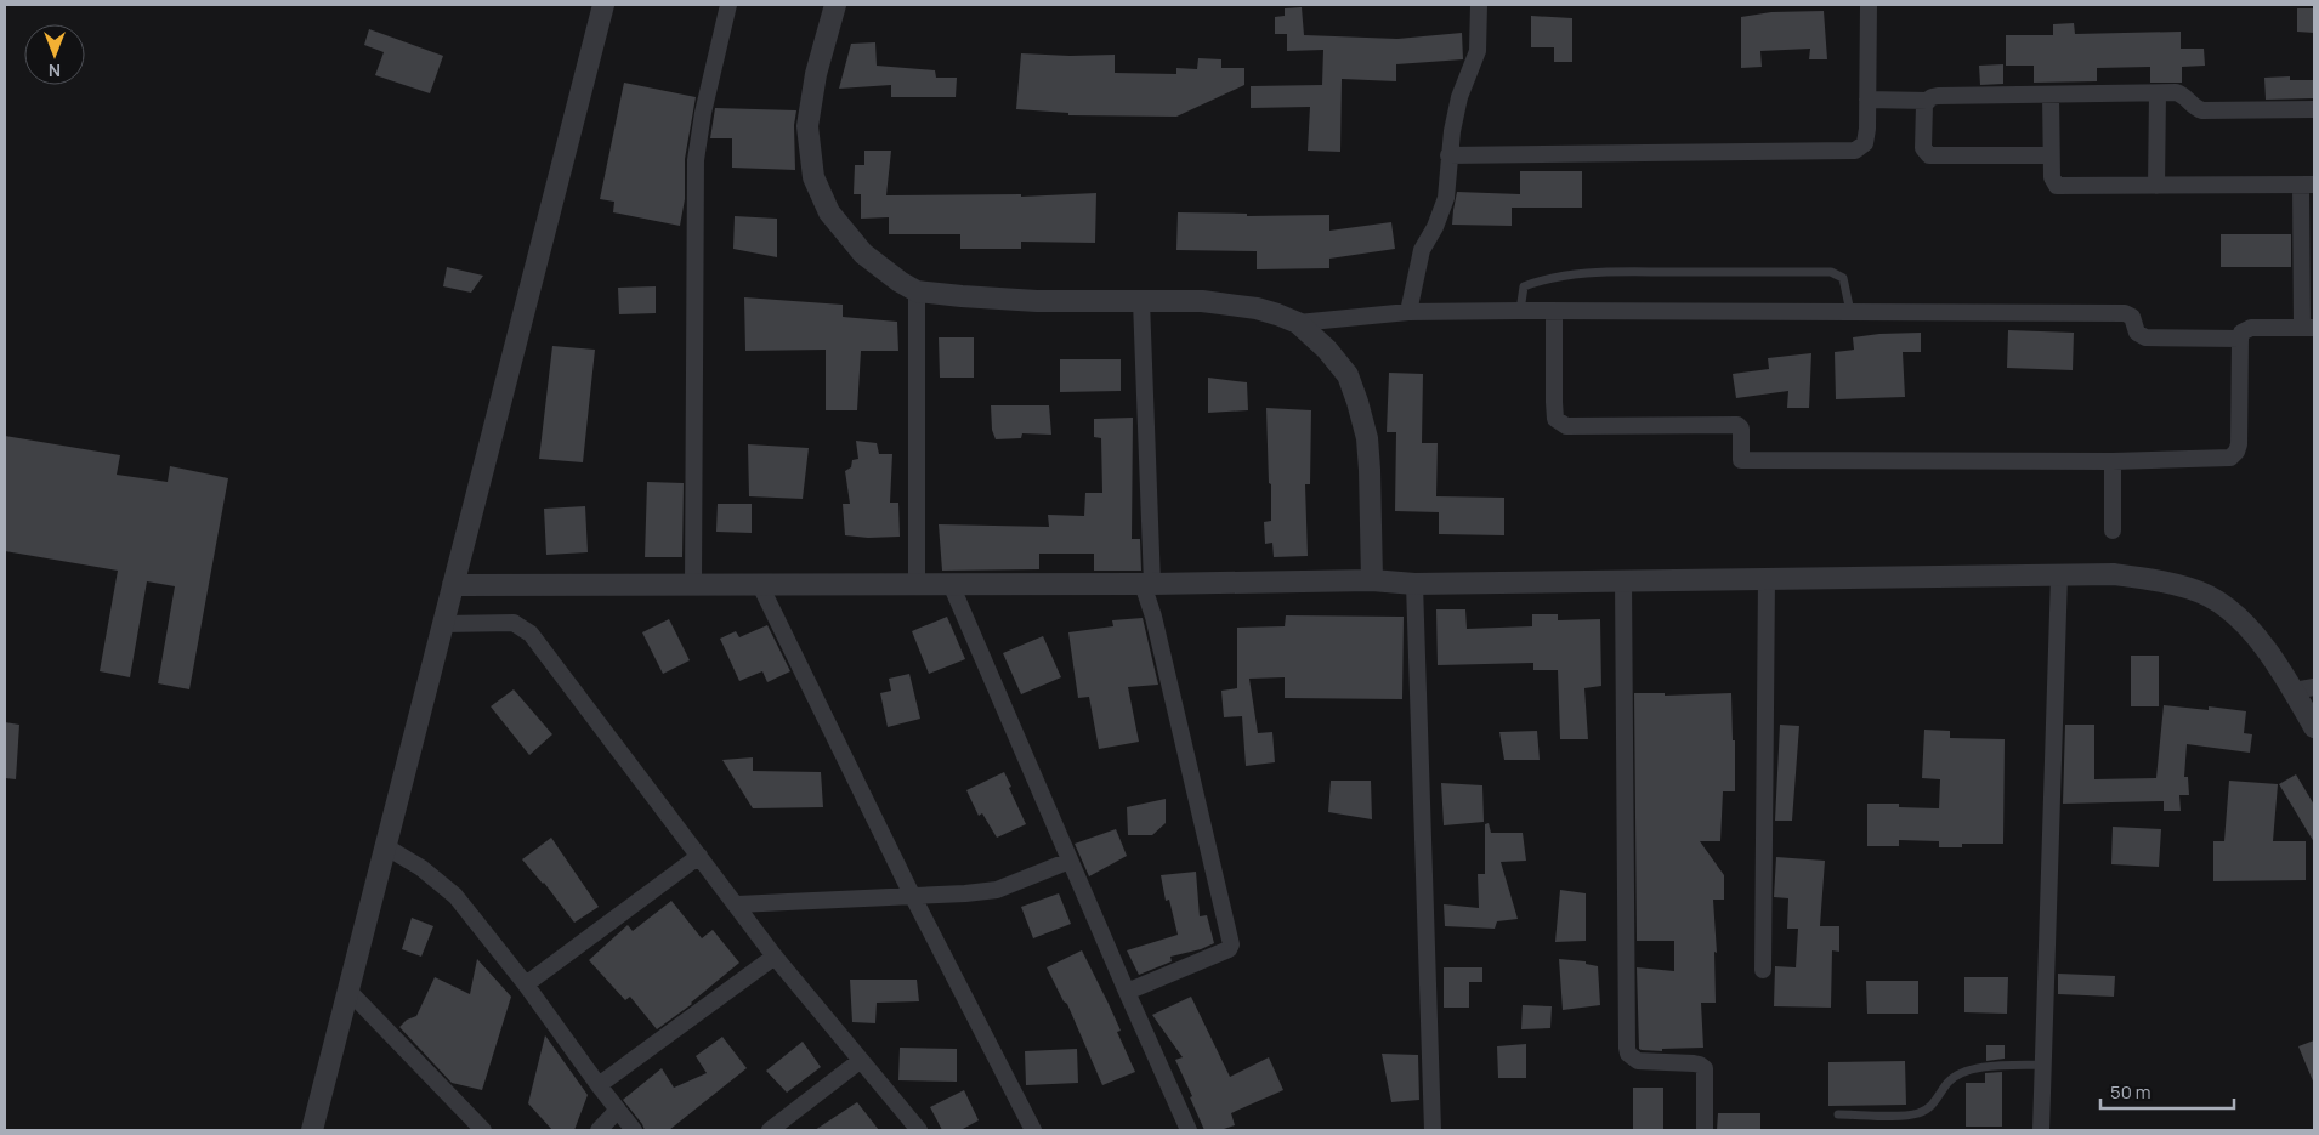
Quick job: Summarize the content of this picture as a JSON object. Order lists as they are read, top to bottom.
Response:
{
  "scale_bar": "50 m",
  "north": "bottom"
}
